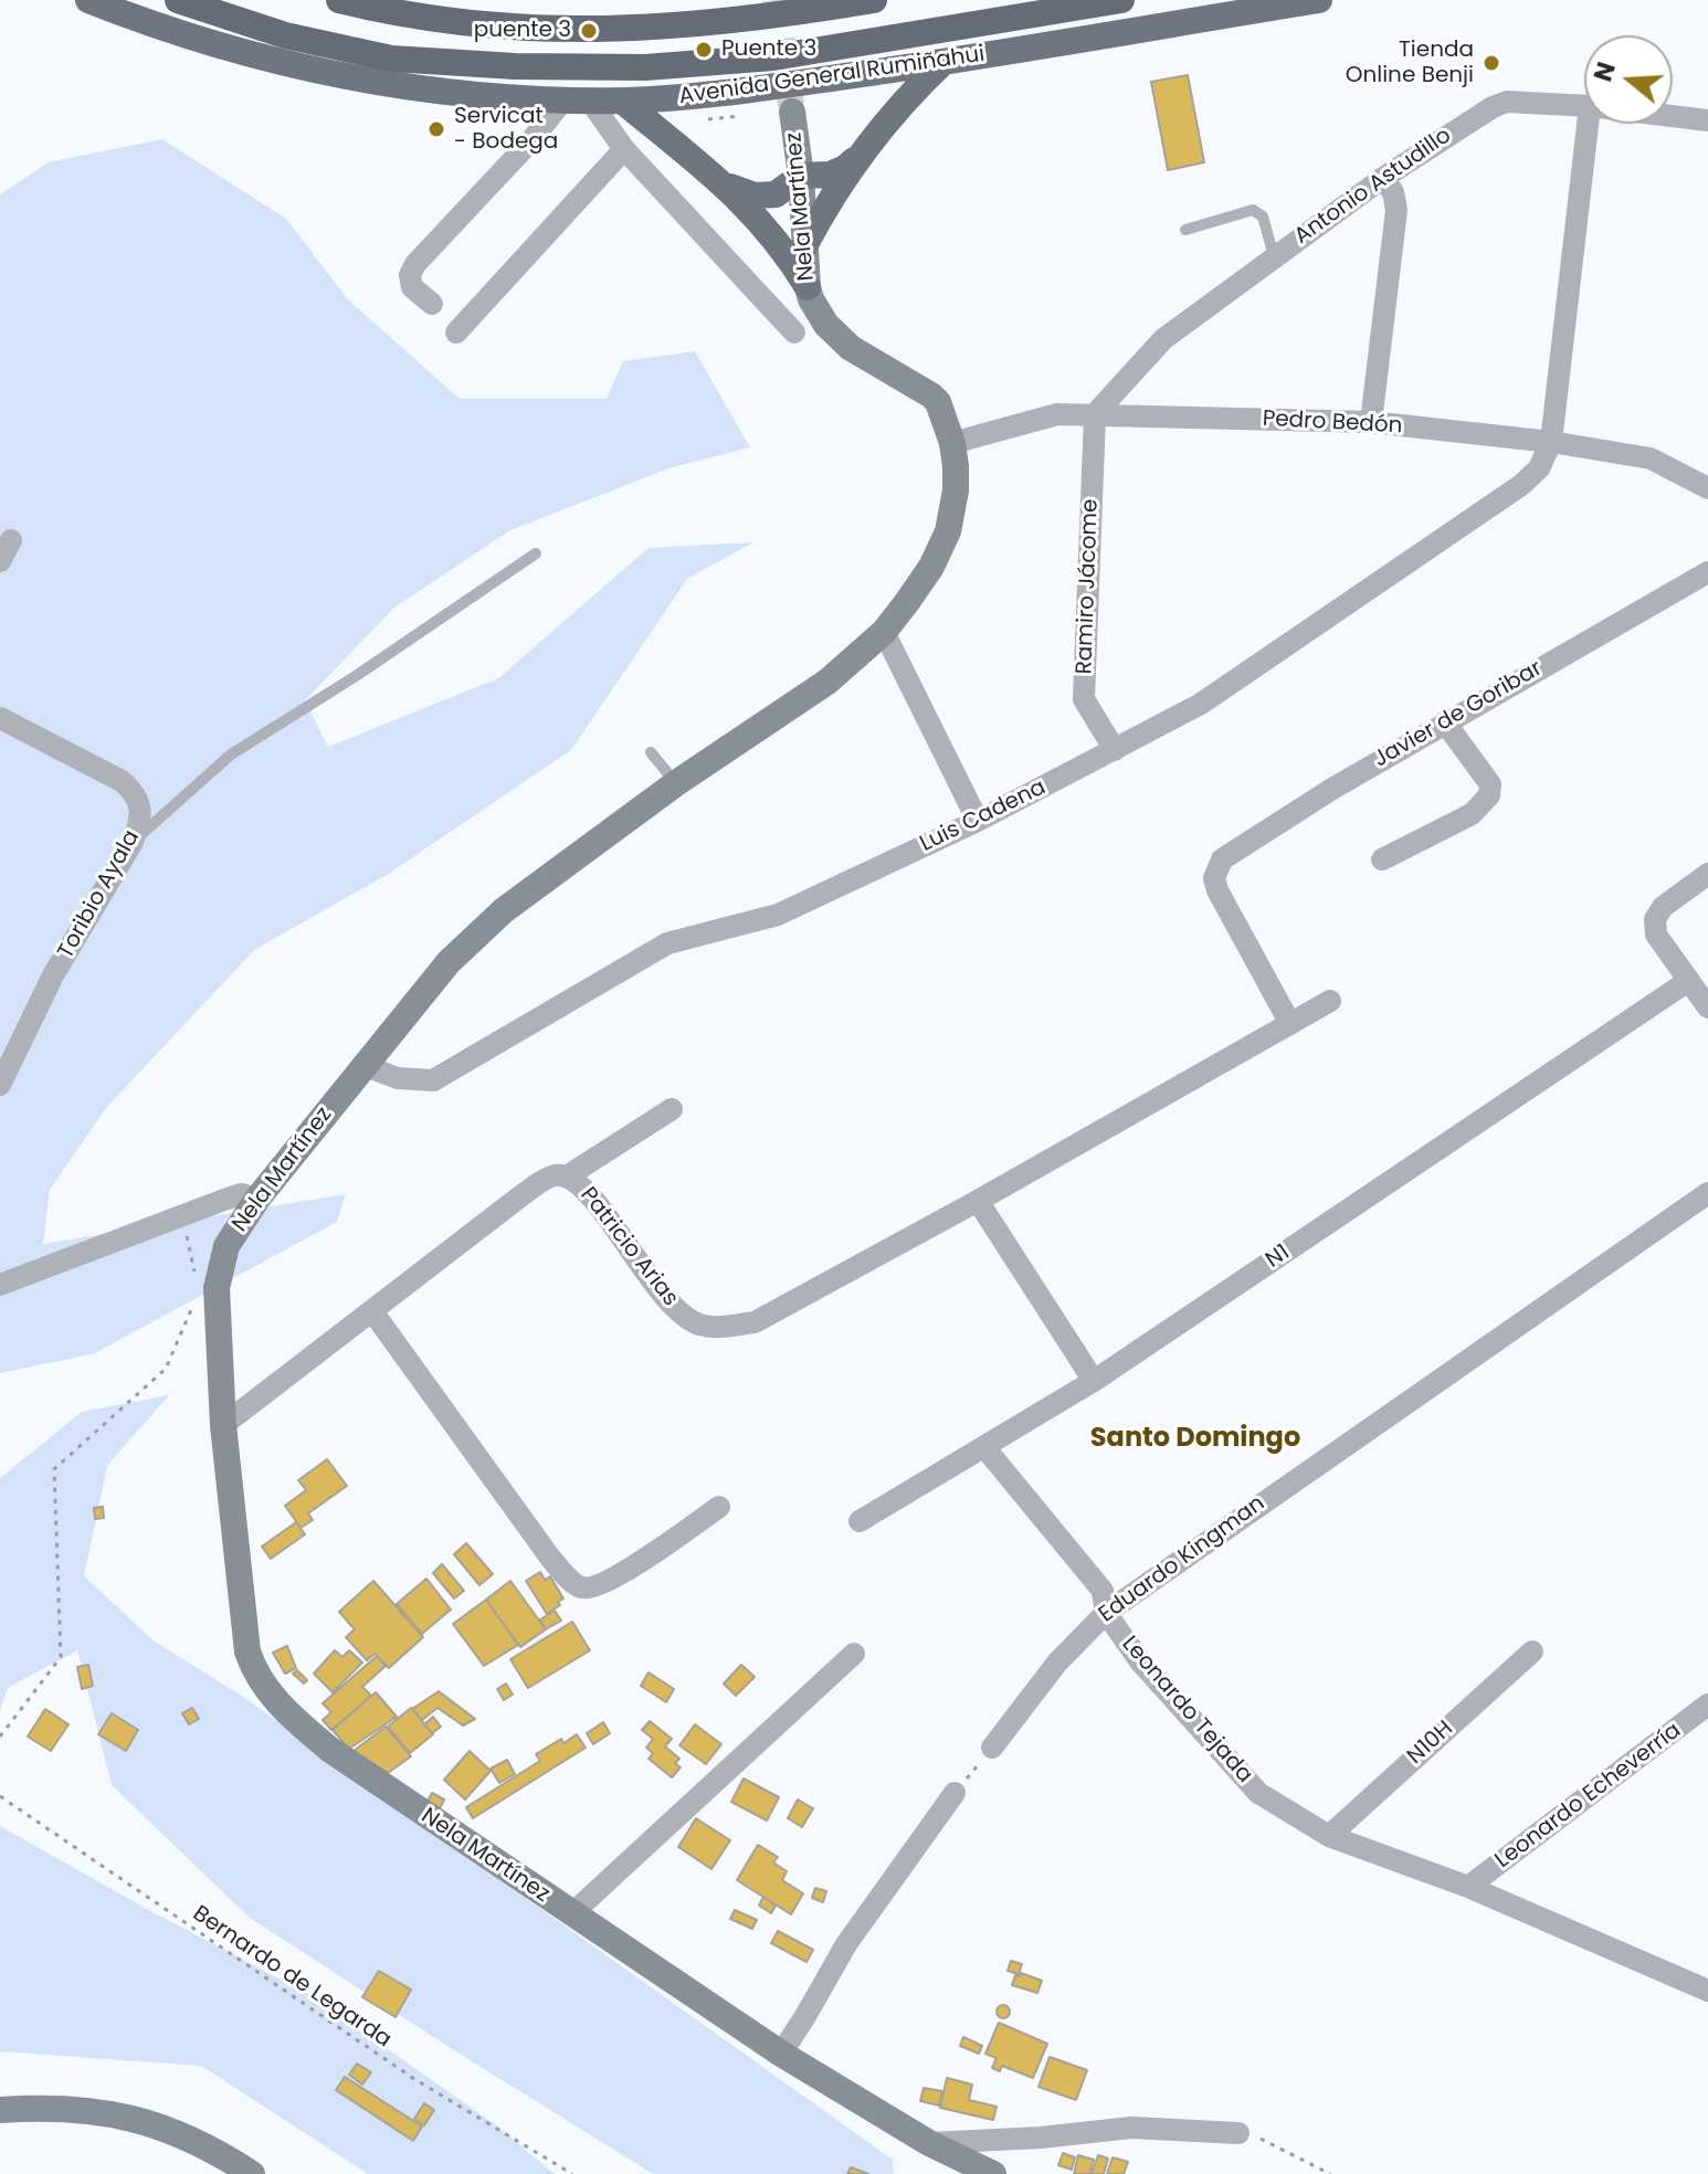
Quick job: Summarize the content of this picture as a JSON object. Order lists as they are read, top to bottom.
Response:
{
  "streets": {
    "main road": ["Avenida General Rumiñahui", "Nela Martínez"],
    "street": [
      "Antonio Astudillo",
      "Pedro Bedón",
      "Ramiro Jácome",
      "Javier de Goribar",
      "Luis Cadena",
      "Toribio Ayala",
      "Patricio Arias",
      "N1",
      "Eduardo Kingman",
      "Leonardo Tejada",
      "N10H",
      "Leonardo Echeverría"
    ],
    "path": ["Bernardo de Legarda"]
  },
  "crossings": [
    ["Antonio Astudillo", "Pedro Bedón"],
    ["Antonio Astudillo", "Ramiro Jácome"],
    ["Nela Martínez", "Pedro Bedón"],
    ["Nela Martínez", "Luis Cadena"],
    ["Nela Martínez", "Patricio Arias"],
    ["Pedro Bedón", "Ramiro Jácome"],
    ["Pedro Bedón", "Luis Cadena"],
    ["Ramiro Jácome", "Luis Cadena"],
    ["Javier de Goribar", "Patricio Arias"],
    ["N1", "Leonardo Tejada"],
    ["Eduardo Kingman", "Leonardo Tejada"],
    ["Leonardo Tejada", "N10H"],
    ["Leonardo Tejada", "Leonardo Echeverría"]
  ],
  "districts": ["Santo Domingo"],
  "places": [
    "puente 3",
    "Puente 3",
    "Tienda Online Benji",
    "Servicat - Bodega"
  ],
  "north": "left"
}
